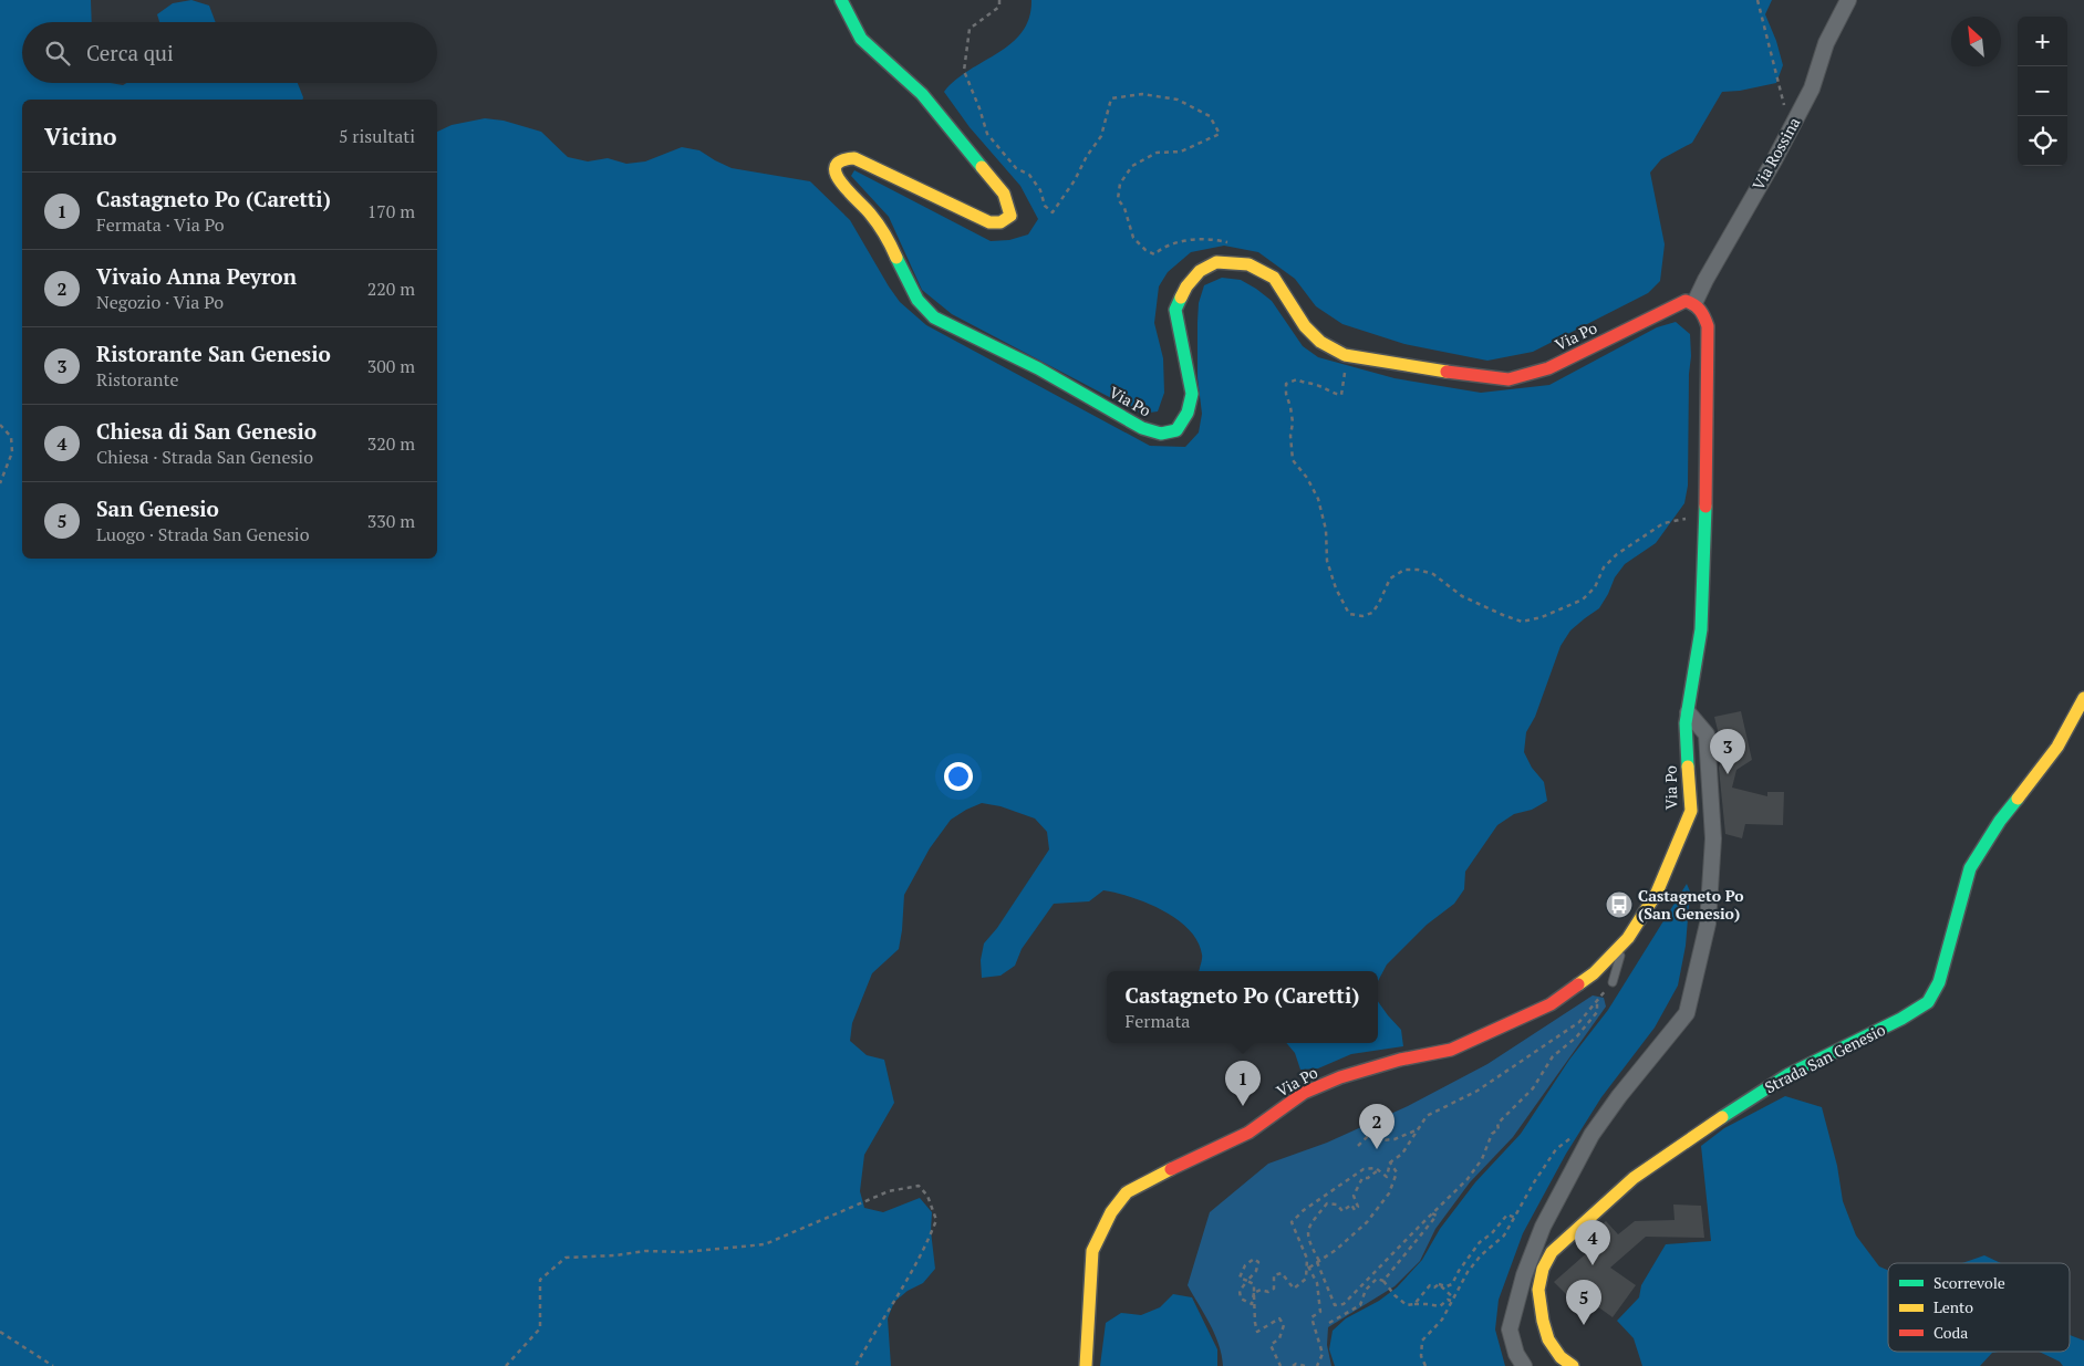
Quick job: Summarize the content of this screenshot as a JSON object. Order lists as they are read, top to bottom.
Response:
{
  "streets": {
    "street": ["Via Rossina", "Via Po", "Strada San Genesio"]
  },
  "crossings": [
    ["Via Rossina", "Via Po"]
  ],
  "places": {
    "bus stop": ["Castagneto Po (San Genesio)"]
  },
  "legend": ["Scorrevole", "Lento", "Coda"],
  "north": "top left",
  "page": {
    "map_buttons": ["+", "−"],
    "search": "Cerca qui",
    "heading": ["Vicino", "5 risultati"],
    "list": [
      {
        "mark": "1",
        "name": "Castagneto Po (Caretti)",
        "note": "Fermata · Via Po",
        "value": "170 m"
      },
      {
        "mark": "2",
        "name": "Vivaio Anna Peyron",
        "note": "Negozio · Via Po",
        "value": "220 m"
      },
      {
        "mark": "3",
        "name": "Ristorante San Genesio",
        "note": "Ristorante",
        "value": "300 m"
      },
      {
        "mark": "4",
        "name": "Chiesa di San Genesio",
        "note": "Chiesa · Strada San Genesio",
        "value": "320 m"
      },
      {
        "mark": "5",
        "name": "San Genesio",
        "note": "Luogo · Strada San Genesio",
        "value": "330 m"
      }
    ],
    "pins": [
      "3",
      "1",
      "2",
      "4",
      "5"
    ],
    "popup": ["Castagneto Po (Caretti)", "Fermata"]
  }
}
